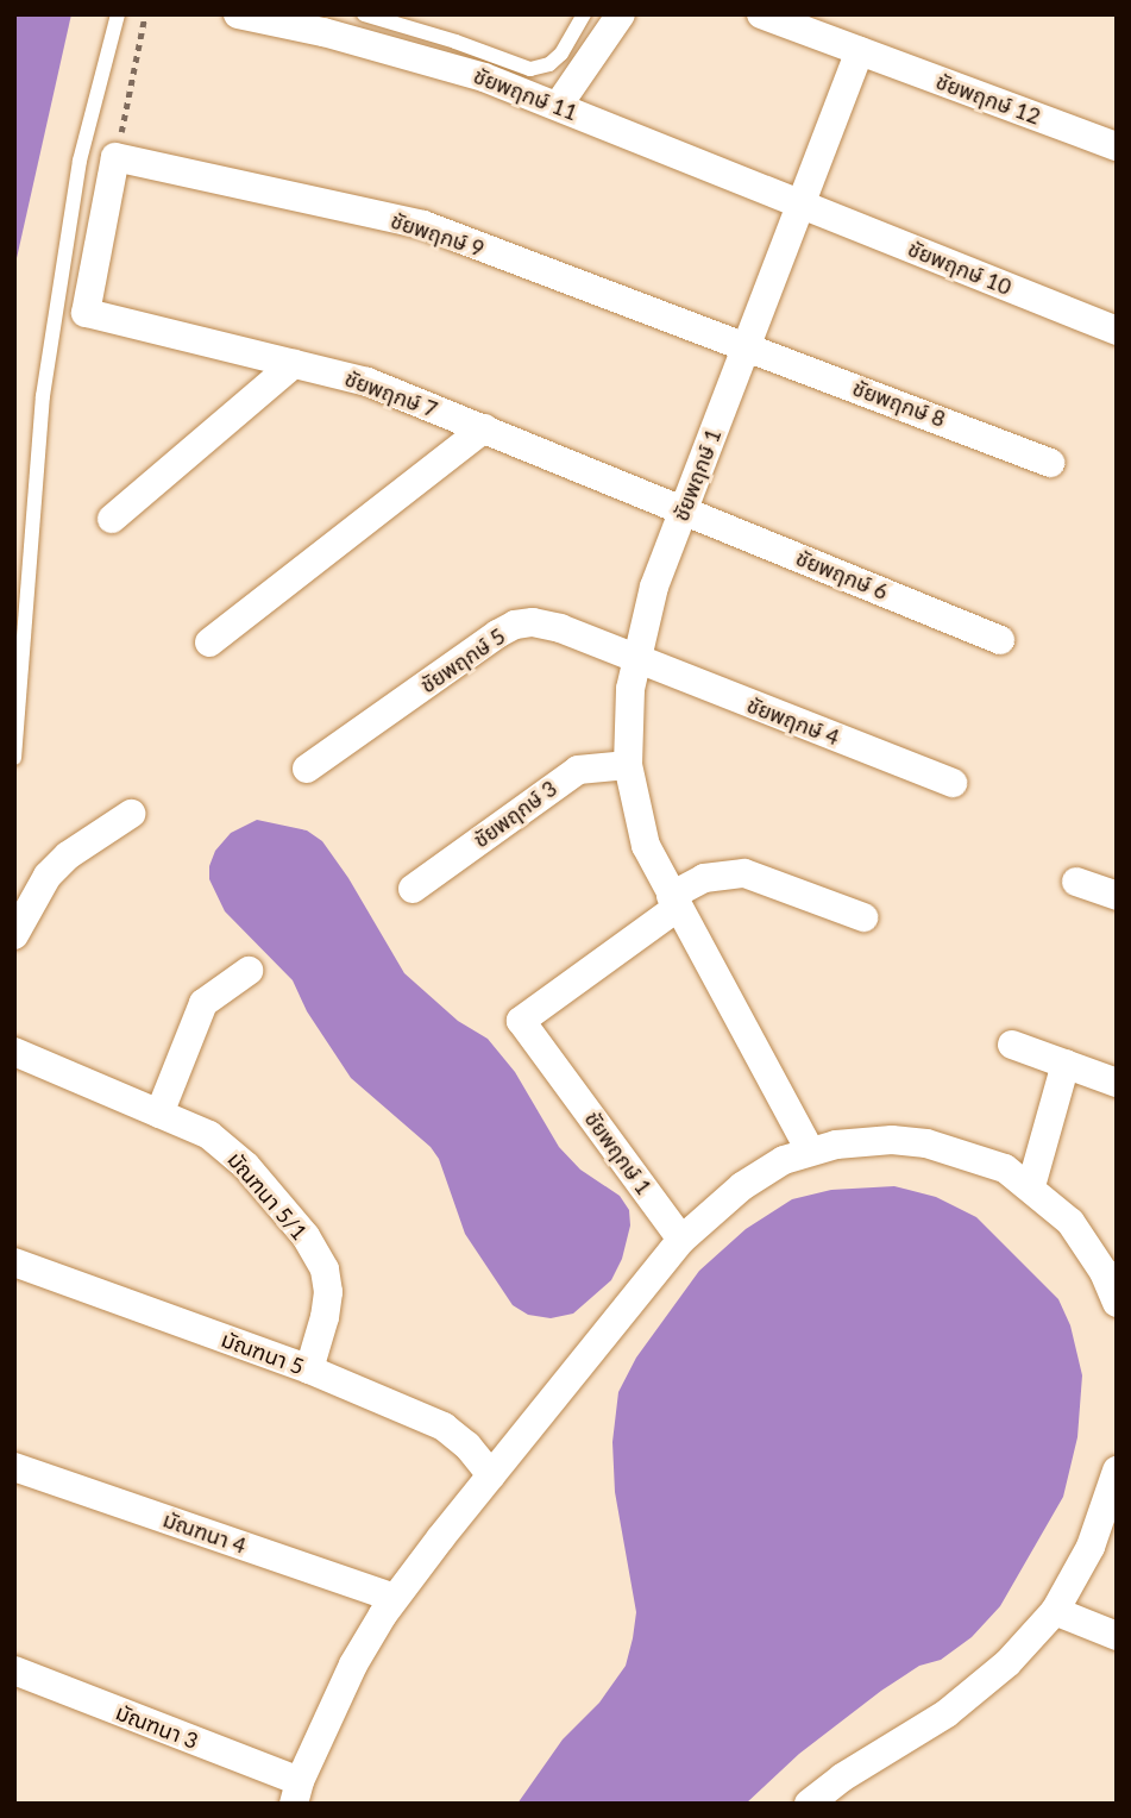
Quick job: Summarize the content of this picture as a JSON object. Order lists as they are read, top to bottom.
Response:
{
  "streets": {
    "street": [
      "ชัยพฤกษ์ 11",
      "ชัยพฤกษ์ 12",
      "ชัยพฤกษ์ 9",
      "ชัยพฤกษ์ 10",
      "ชัยพฤกษ์ 7",
      "ชัยพฤกษ์ 8",
      "ชัยพฤกษ์ 1",
      "ชัยพฤกษ์ 6",
      "ชัยพฤกษ์ 5",
      "ชัยพฤกษ์ 4",
      "ชัยพฤกษ์ 3",
      "มัณฑนา 5/1",
      "มัณฑนา 5",
      "มัณฑนา 4",
      "มัณฑนา 3"
    ]
  },
  "crossings": [
    ["ชัยพฤกษ์ 11", "ชัยพฤกษ์ 10"],
    ["ชัยพฤกษ์ 11", "ชัยพฤกษ์ 1"],
    ["ชัยพฤกษ์ 12", "ชัยพฤกษ์ 1"],
    ["ชัยพฤกษ์ 9", "ชัยพฤกษ์ 7"],
    ["ชัยพฤกษ์ 9", "ชัยพฤกษ์ 8"],
    ["ชัยพฤกษ์ 9", "ชัยพฤกษ์ 1"],
    ["ชัยพฤกษ์ 10", "ชัยพฤกษ์ 1"],
    ["ชัยพฤกษ์ 7", "ชัยพฤกษ์ 1"],
    ["ชัยพฤกษ์ 7", "ชัยพฤกษ์ 6"],
    ["ชัยพฤกษ์ 8", "ชัยพฤกษ์ 1"],
    ["ชัยพฤกษ์ 1", "ชัยพฤกษ์ 6"],
    ["ชัยพฤกษ์ 1", "ชัยพฤกษ์ 5"],
    ["ชัยพฤกษ์ 1", "ชัยพฤกษ์ 4"],
    ["ชัยพฤกษ์ 1", "ชัยพฤกษ์ 3"],
    ["ชัยพฤกษ์ 5", "ชัยพฤกษ์ 4"],
    ["มัณฑนา 5/1", "มัณฑนา 5"]
  ]
}
